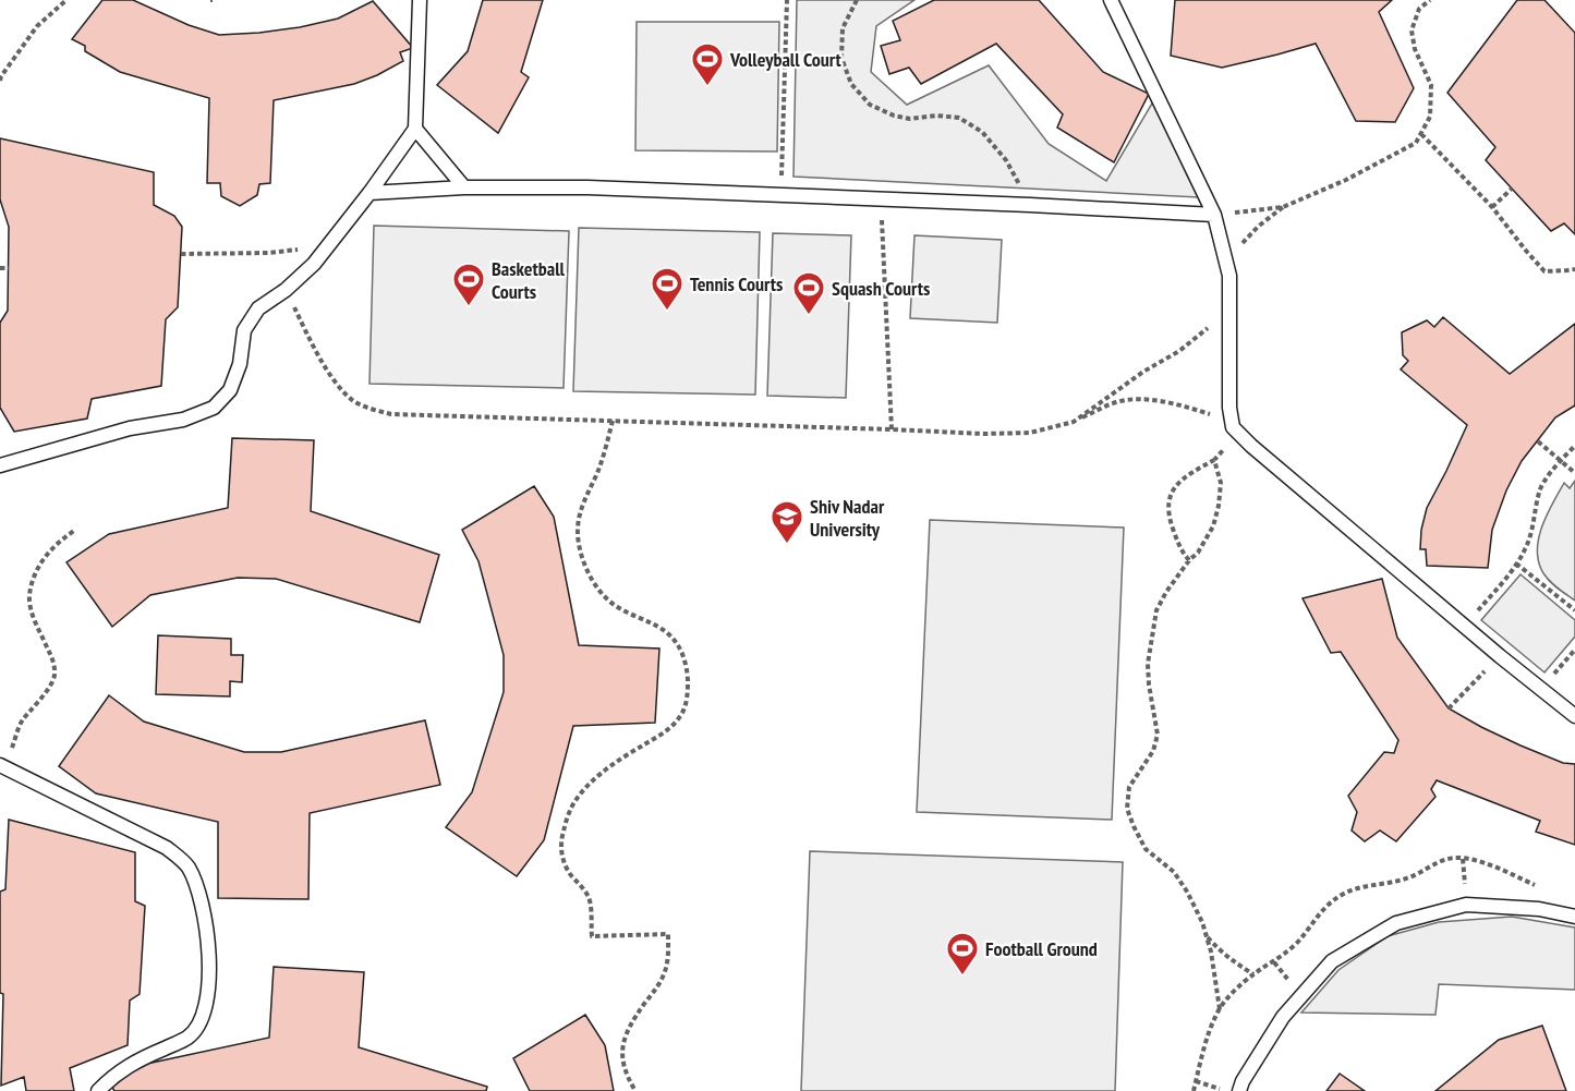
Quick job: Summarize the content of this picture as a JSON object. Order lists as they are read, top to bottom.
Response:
{
  "places": {
    "sports": [
      "Volleyball Court",
      "Basketball Courts",
      "Tennis Courts",
      "Squash Courts",
      "Football Ground"
    ],
    "school or university": ["Shiv Nadar University"]
  }
}
